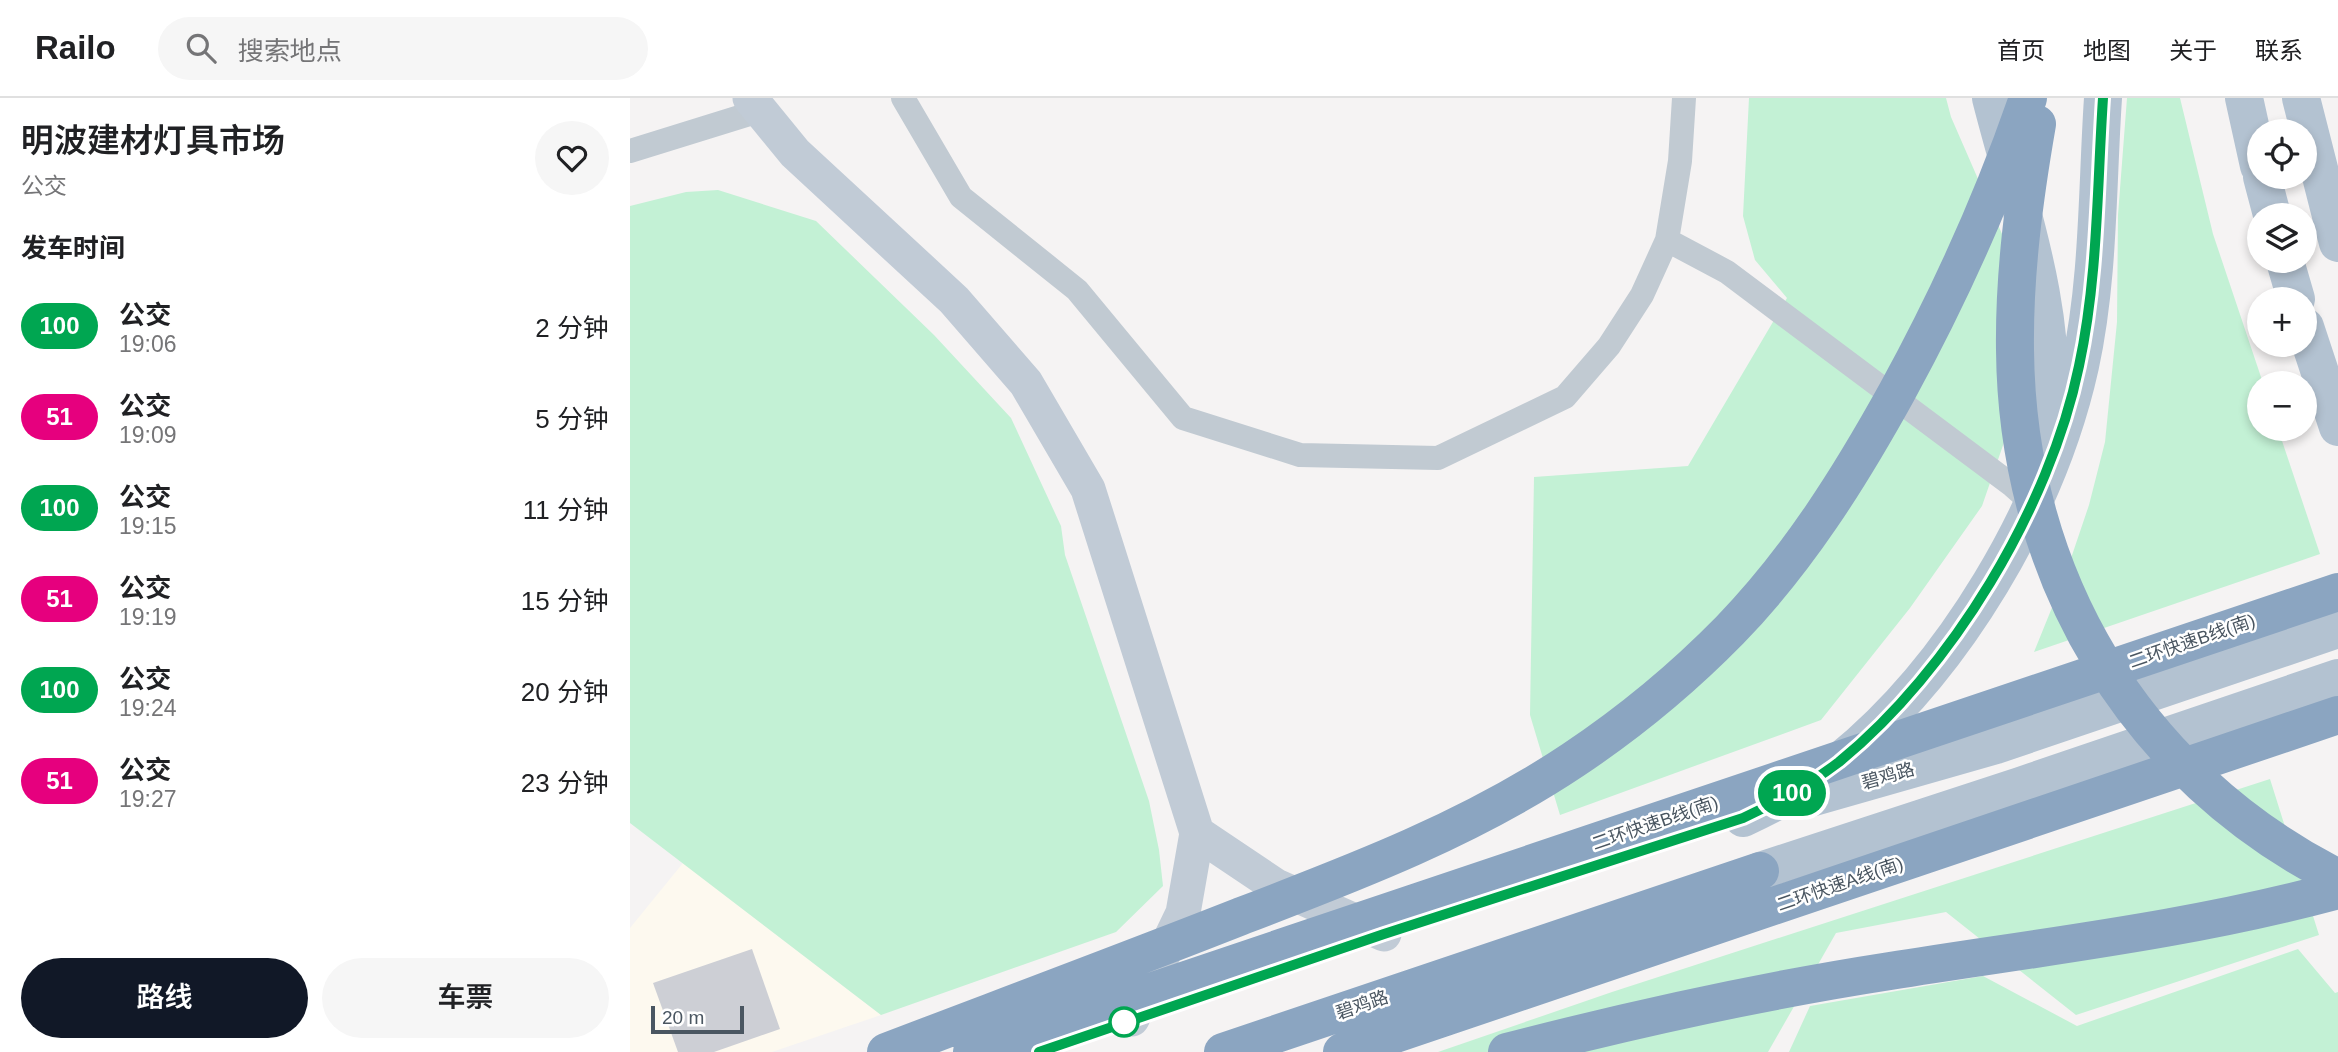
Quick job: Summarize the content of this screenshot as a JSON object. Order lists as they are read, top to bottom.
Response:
{
  "streets": {
    "highway": ["二环快速B线(南)", "碧鸡路", "二环快速A线(南)"]
  },
  "lines": ["bus line 100"],
  "scale_bar": "20 m",
  "page": {
    "header": "Railo",
    "search": "搜索地点",
    "nav": [
      "首页",
      "地图",
      "关于",
      "联系"
    ],
    "heading": [
      ["明波建材灯具市场", "公交"],
      "发车时间"
    ],
    "on_map": "100",
    "map_buttons": ["+", "−"],
    "list": [
      {
        "mark": "100",
        "name": "公交",
        "note": "19:06",
        "value": "2 分钟"
      },
      {
        "mark": "51",
        "name": "公交",
        "note": "19:09",
        "value": "5 分钟"
      },
      {
        "mark": "100",
        "name": "公交",
        "note": "19:15",
        "value": "11 分钟"
      },
      {
        "mark": "51",
        "name": "公交",
        "note": "19:19",
        "value": "15 分钟"
      },
      {
        "mark": "100",
        "name": "公交",
        "note": "19:24",
        "value": "20 分钟"
      },
      {
        "mark": "51",
        "name": "公交",
        "note": "19:27",
        "value": "23 分钟"
      }
    ],
    "buttons": ["路线", "车票"],
    "scale": "20 m"
  }
}
